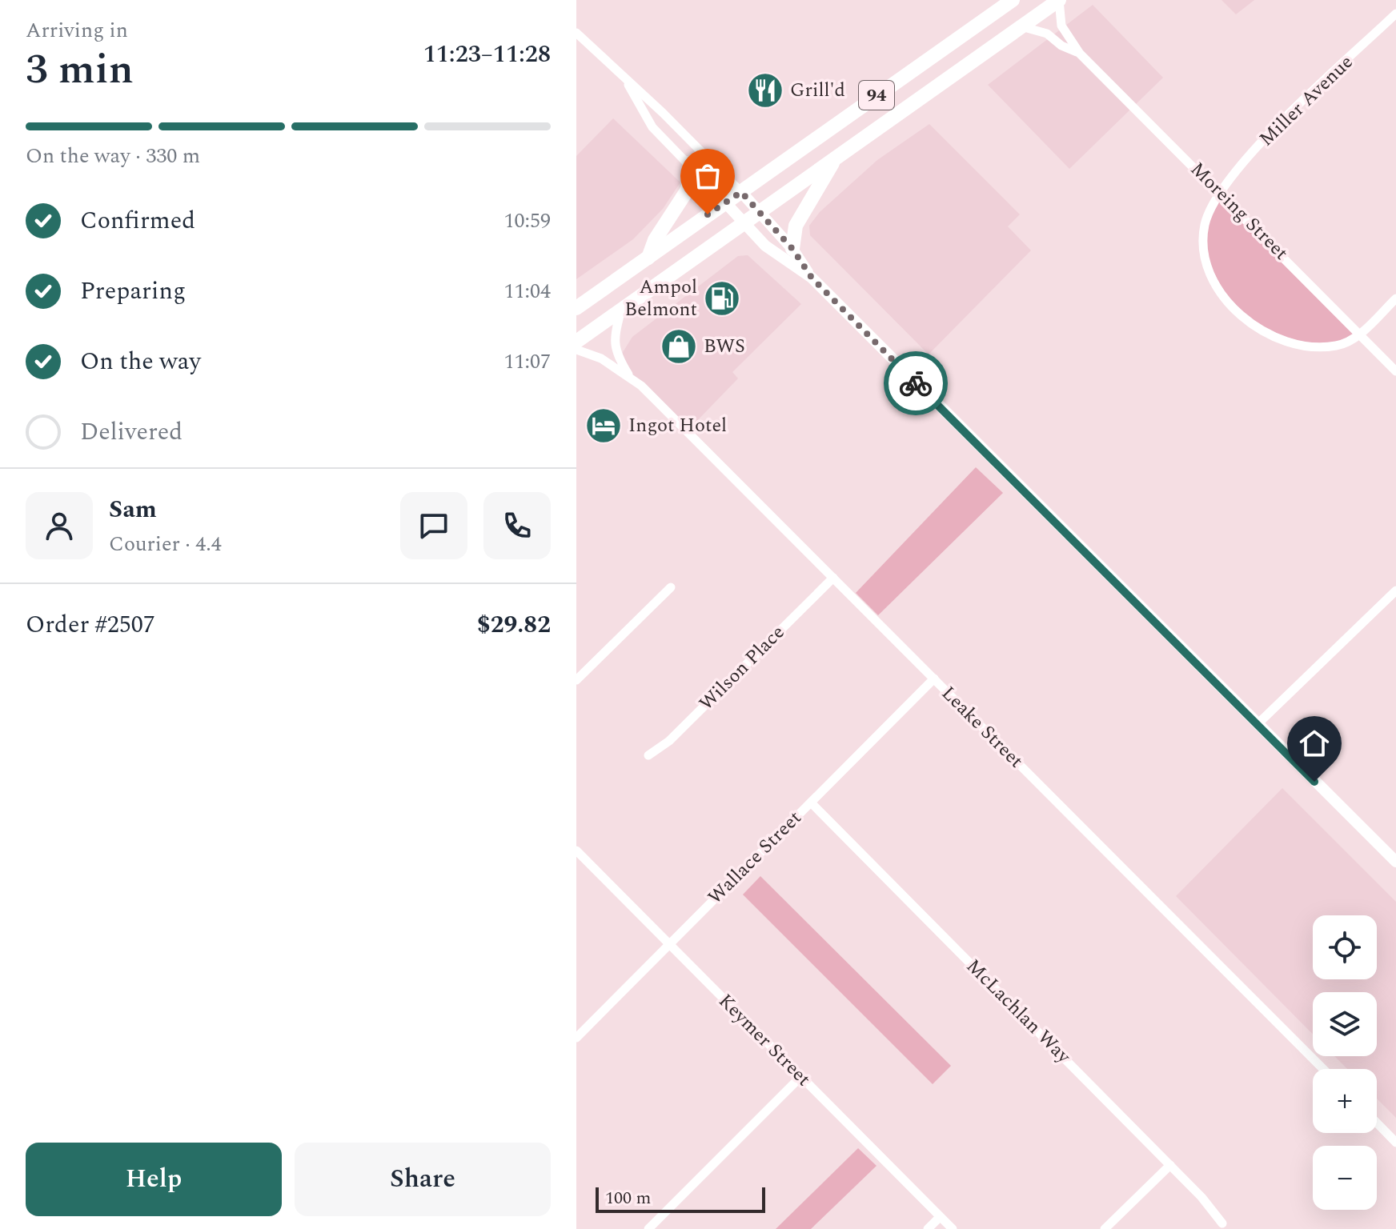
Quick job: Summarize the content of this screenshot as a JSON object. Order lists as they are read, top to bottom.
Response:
{
  "streets": {
    "highway": ["94"],
    "street": [
      "Miller Avenue",
      "Moreing Street",
      "Wilson Place",
      "Leake Street",
      "Wallace Street",
      "McLachlan Way",
      "Keymer Street"
    ]
  },
  "crossings": [
    ["94", "Moreing Street"],
    ["94", "Leake Street"],
    ["Miller Avenue", "Moreing Street"],
    ["Wilson Place", "Leake Street"],
    ["Leake Street", "Wallace Street"],
    ["Wallace Street", "McLachlan Way"],
    ["Wallace Street", "Keymer Street"]
  ],
  "places": {
    "restaurant": ["Grill'd"],
    "fuel station": ["Ampol Belmont"],
    "shop": ["BWS"],
    "hotel": ["Ingot Hotel"]
  },
  "scale_bar": "100 m",
  "page": {
    "heading": ["3 min", "Arriving in", "11:23–11:28"],
    "panel": [
      "Sam",
      "Courier · 4.4",
      "Order #2507",
      "$29.82"
    ],
    "bar": "On the way · 330 m",
    "list": [
      ["Confirmed", "10:59"],
      ["Preparing", "11:04"],
      ["On the way", "11:07"],
      "Delivered"
    ],
    "map_buttons": ["+", "−"],
    "buttons": ["Help", "Share"],
    "scale": "100 m"
  }
}
